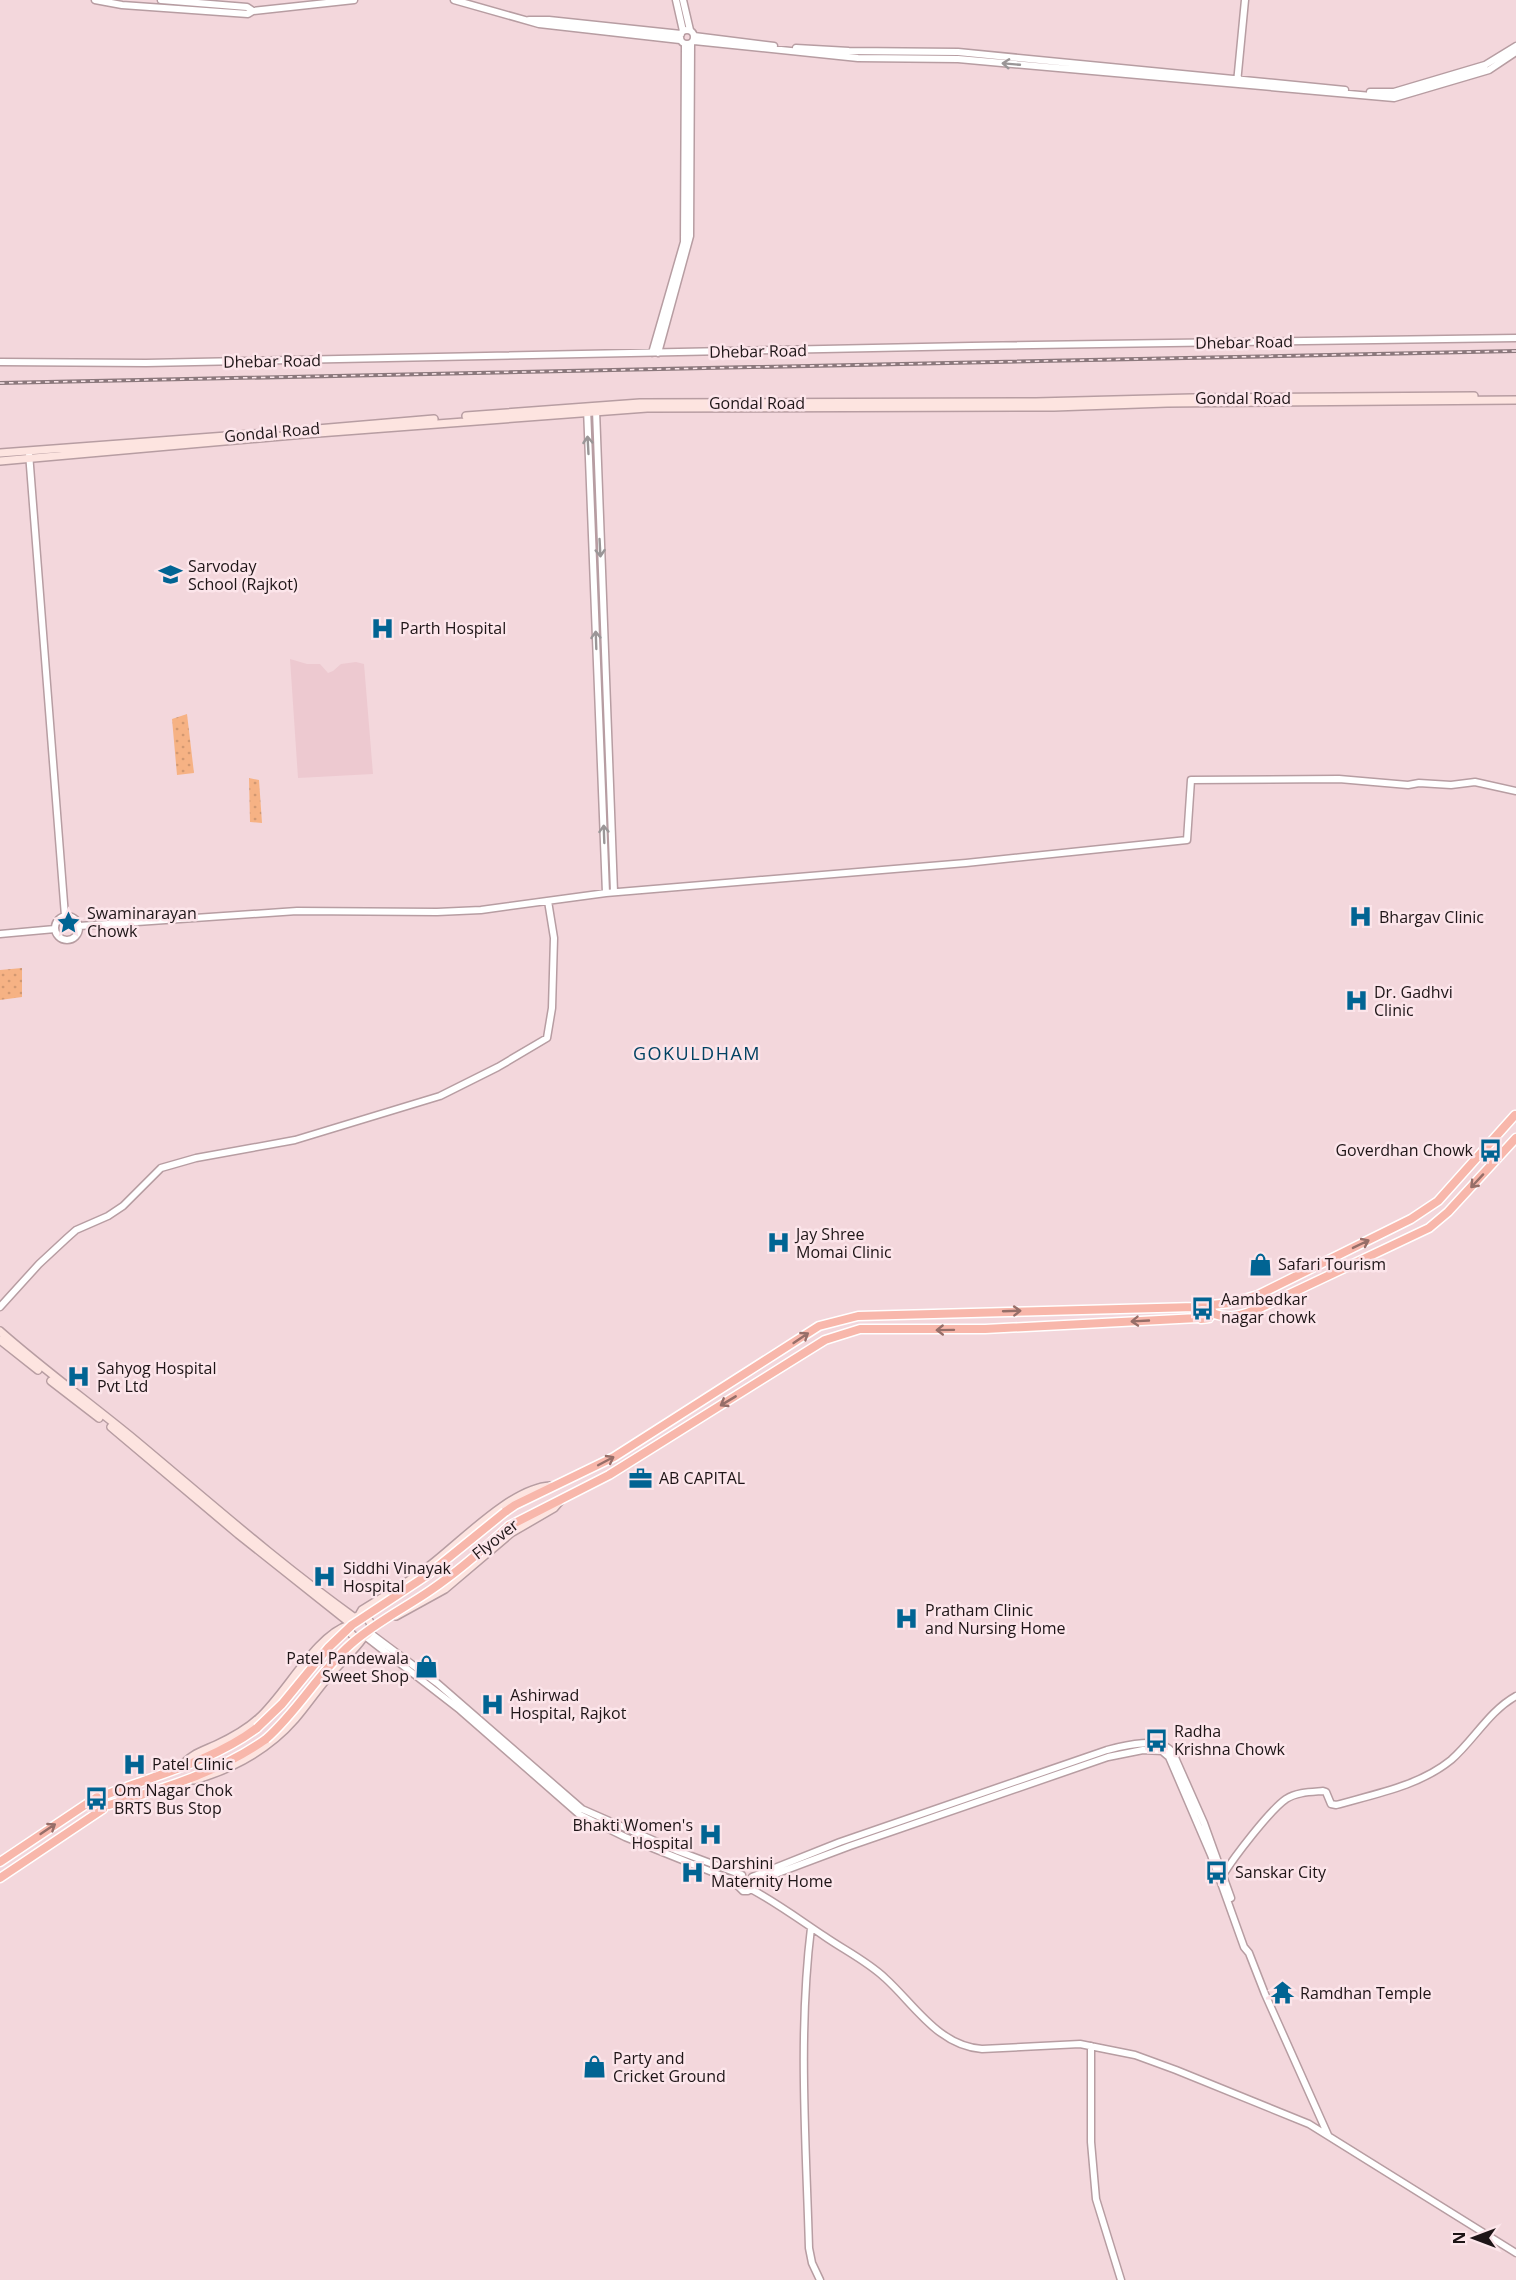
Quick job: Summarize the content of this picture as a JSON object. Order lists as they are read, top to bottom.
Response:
{
  "streets": {
    "highway": ["Flyover"],
    "main road": ["Gondal Road"],
    "street": ["Dhebar Road"]
  },
  "districts": ["GOKULDHAM"],
  "places": {
    "school or university": ["Sarvoday School (Rajkot)"],
    "hospital": [
      "Parth Hospital",
      "Bhargav Clinic",
      "Dr. Gadhvi Clinic",
      "Jay Shree Momai Clinic",
      "Sahyog Hospital Pvt Ltd",
      "Siddhi Vinayak Hospital",
      "Pratham Clinic and Nursing Home",
      "Ashirwad Hospital, Rajkot",
      "Patel Clinic",
      "Bhakti Women's Hospital",
      "Darshini Maternity Home"
    ],
    "place": ["Swaminarayan Chowk"],
    "bus stop": [
      "Goverdhan Chowk",
      "Aambedkar nagar chowk",
      "Radha Krishna Chowk",
      "Om Nagar Chok BRTS Bus Stop",
      "Sanskar City"
    ],
    "shop": ["Safari Tourism", "Patel Pandewala Sweet Shop", "Party and Cricket Ground"],
    "office": ["AB CAPITAL"],
    "temple": ["Ramdhan Temple"]
  },
  "north": "left"
}
